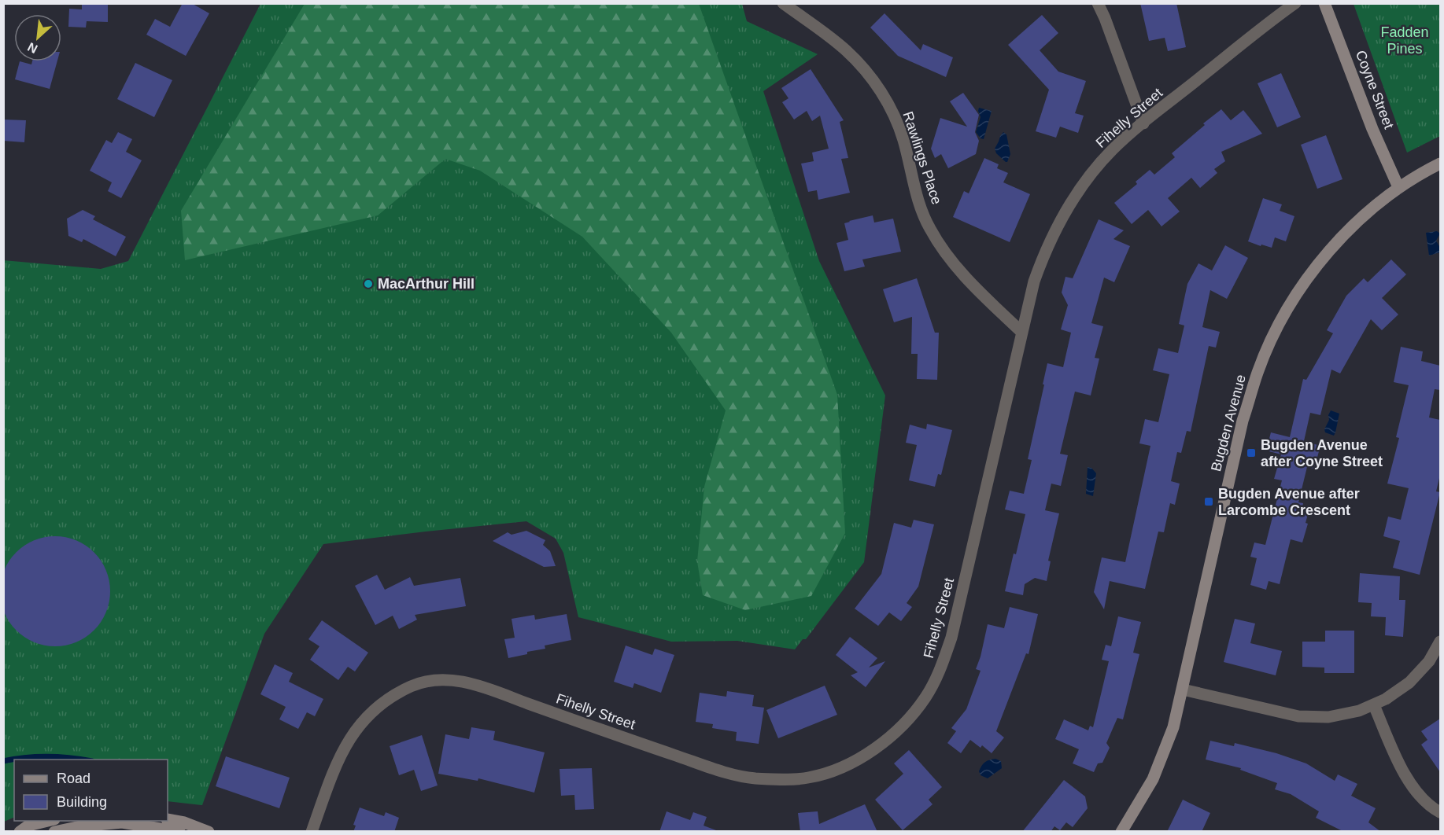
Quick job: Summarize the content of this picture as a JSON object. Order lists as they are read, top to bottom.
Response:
{
  "streets": {
    "street": [
      "Coyne Street",
      "Fihelly Street",
      "Rawlings Place",
      "Bugden Avenue"
    ]
  },
  "crossings": [
    ["Coyne Street", "Bugden Avenue"],
    ["Fihelly Street", "Rawlings Place"]
  ],
  "parks": ["Fadden Pines"],
  "places": {
    "other": ["MacArthur Hill"],
    "transit": ["Bugden Avenue after Coyne Street", "Bugden Avenue after Larcombe Crescent"]
  },
  "legend": ["Road", "Building"],
  "north": "bottom left"
}
